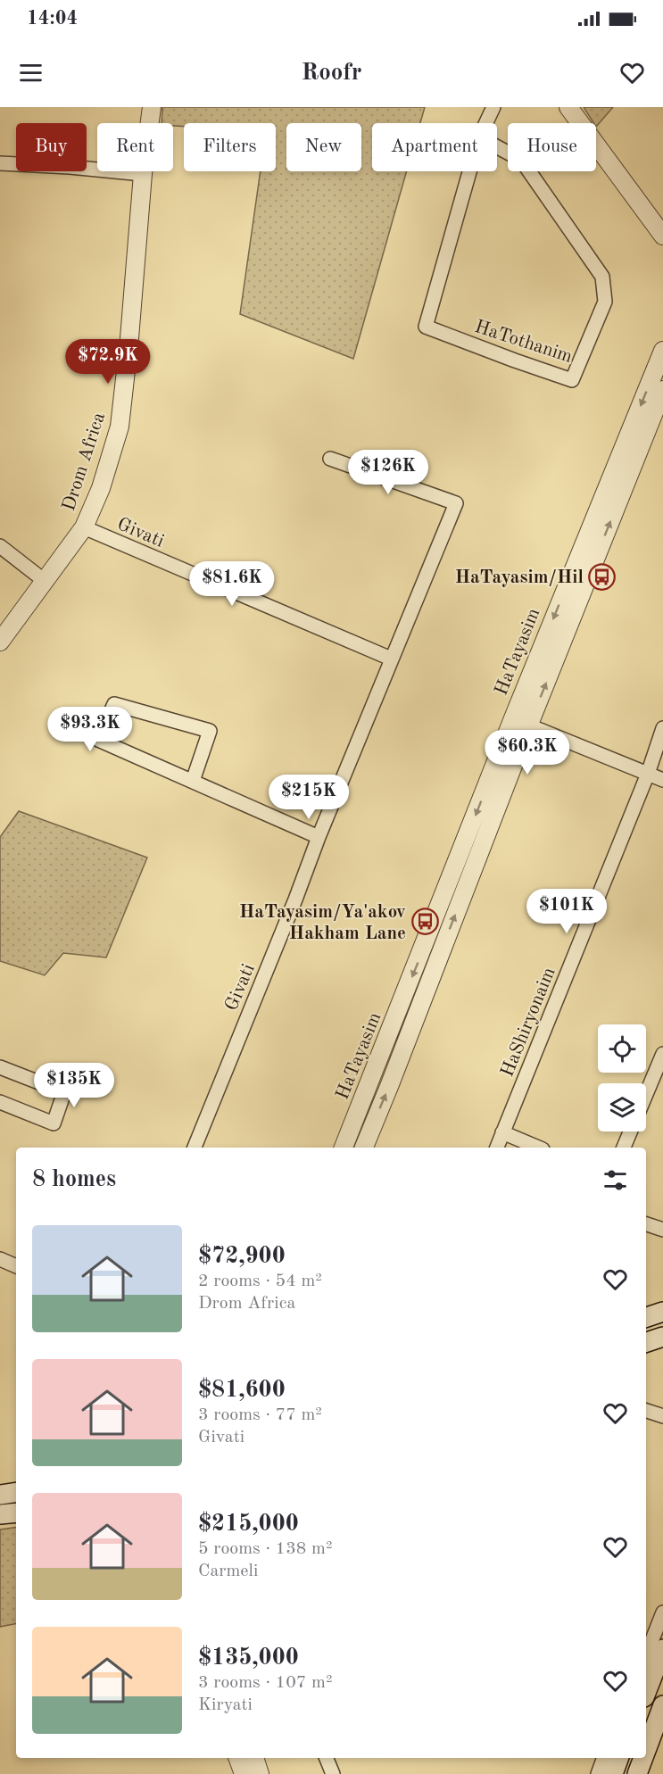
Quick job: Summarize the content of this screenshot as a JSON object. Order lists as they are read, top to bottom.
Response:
{
  "streets": {
    "street": [
      "HaTothanim",
      "Drom Africa",
      "Givati",
      "HaTayasim",
      "HaShiryonaim"
    ]
  },
  "crossings": [
    ["Drom Africa", "Givati"]
  ],
  "places": {
    "bus stop": ["HaTayasim/Hil", "HaTayasim/Ya'akov Hakham Lane"]
  },
  "page": {
    "status": "14:04",
    "header": "Roofr",
    "chip": [
      "Buy",
      "Rent",
      "Filters",
      "New",
      "Apartment",
      "House"
    ],
    "price": [
      "$72.9K",
      "$126K",
      "$81.6K",
      "$93.3K",
      "$60.3K",
      "$215K",
      "$101K",
      "$135K"
    ],
    "heading": "8 homes",
    "list": [
      {
        "name": "$72,900",
        "note": "2 rooms · 54 m² · Drom Africa"
      },
      {
        "name": "$81,600",
        "note": "3 rooms · 77 m² · Givati"
      },
      {
        "name": "$215,000",
        "note": "5 rooms · 138 m² · Carmeli"
      },
      {
        "name": "$135,000",
        "note": "3 rooms · 107 m² · Kiryati"
      }
    ]
  }
}
